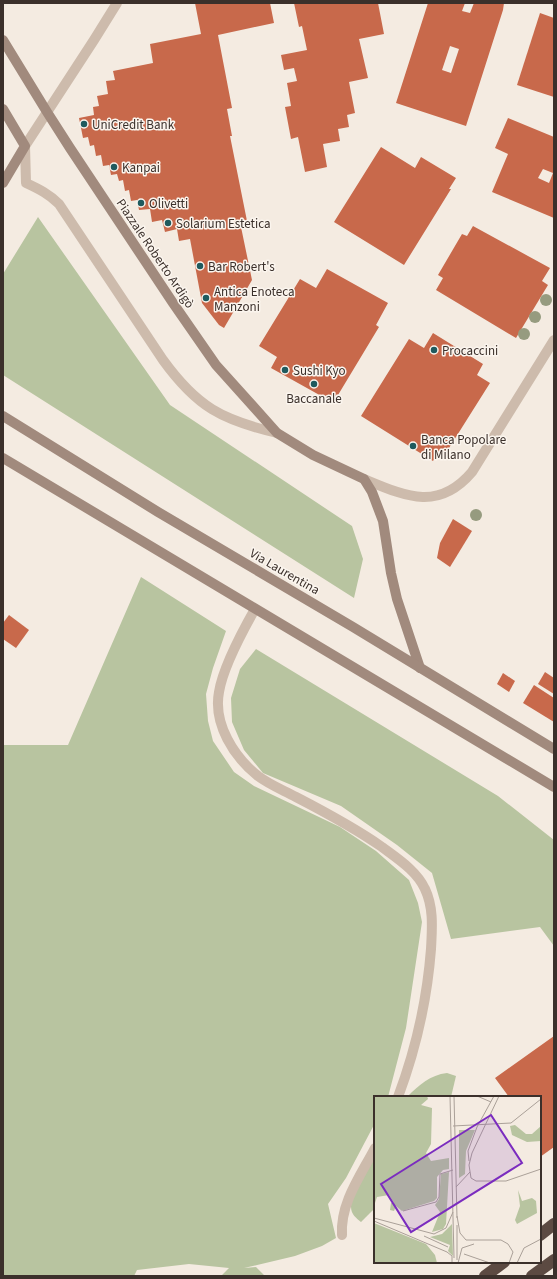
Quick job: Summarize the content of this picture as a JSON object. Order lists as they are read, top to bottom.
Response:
{
  "streets": {
    "main road": ["Piazzale Roberto Ardigò", "Via Laurentina"]
  },
  "places": [
    "UniCredit Bank",
    "Kanpai",
    "Olivetti",
    "Solarium Estetica",
    "Bar Robert's",
    "Antica Enoteca Manzoni",
    "Procaccini",
    "Sushi Kyo",
    "Baccanale",
    "Banca Popolare di Milano"
  ]
}
